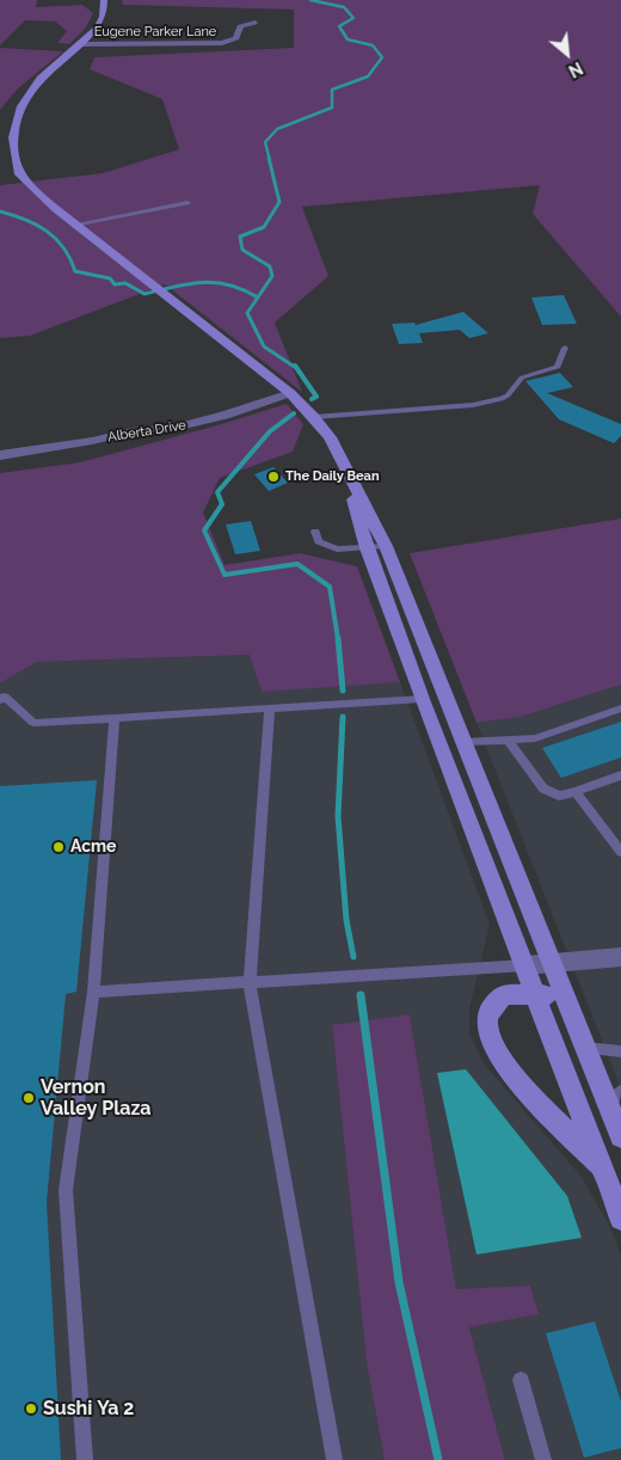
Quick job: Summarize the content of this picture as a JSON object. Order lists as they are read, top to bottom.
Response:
{
  "streets": {
    "street": ["Eugene Parker Lane", "Alberta Drive"]
  },
  "places": [
    "The Daily Bean",
    "Acme",
    "Vernon Valley Plaza",
    "Sushi Ya 2"
  ],
  "north": "bottom right"
}
